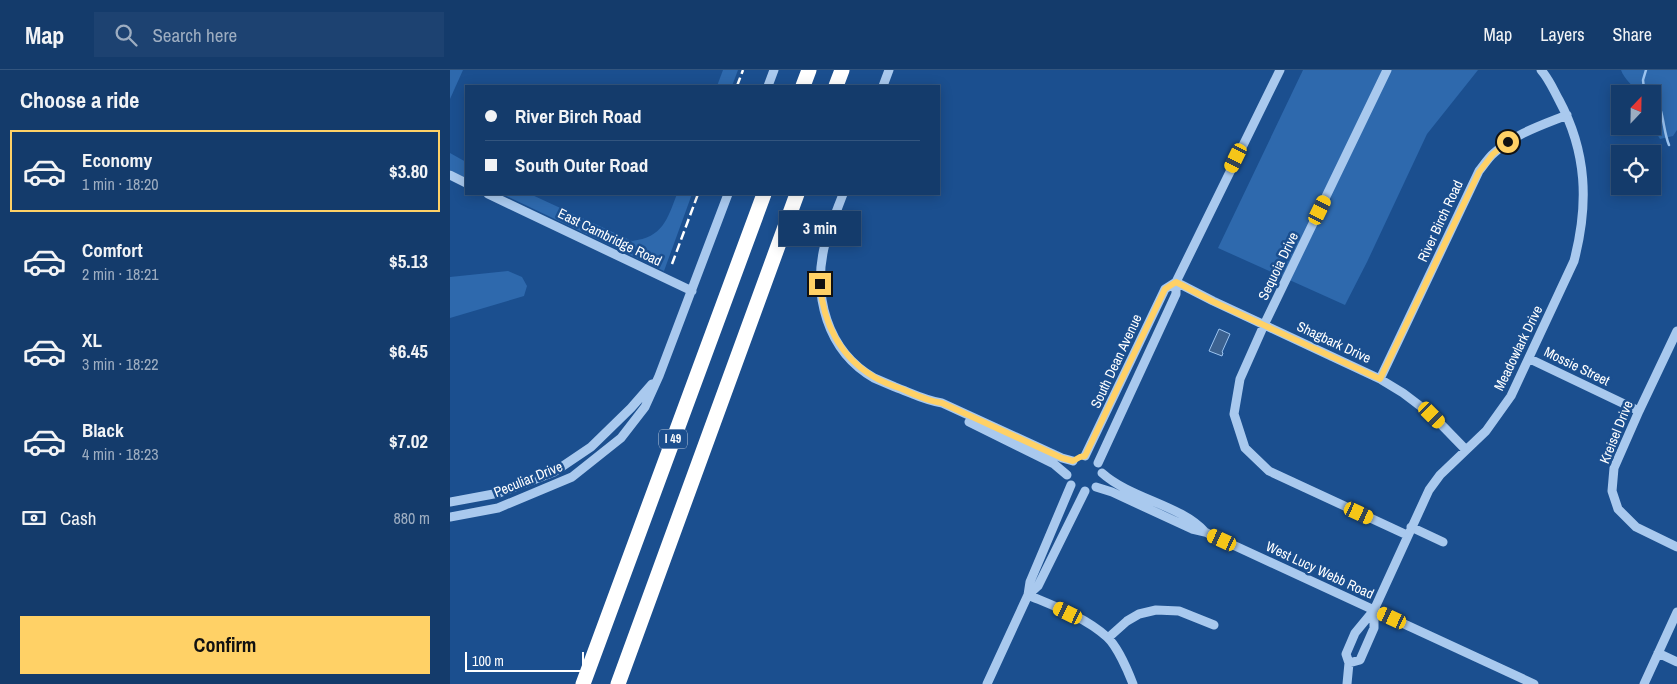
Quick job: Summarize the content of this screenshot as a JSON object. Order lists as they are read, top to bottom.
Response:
{
  "streets": {
    "highway": ["I 49"],
    "street": [
      "River Birch Road",
      "East Cambridge Road",
      "Sequoia Drive",
      "Shagbark Drive",
      "Meadowlark Drive",
      "South Dean Avenue",
      "Mossie Street",
      "Kreisel Drive",
      "Peculiar Drive",
      "West Lucy Webb Road"
    ]
  },
  "crossings": [
    ["River Birch Road", "Shagbark Drive"],
    ["River Birch Road", "Meadowlark Drive"],
    ["East Cambridge Road", "Peculiar Drive"],
    ["Sequoia Drive", "Shagbark Drive"],
    ["Sequoia Drive", "Meadowlark Drive"],
    ["Shagbark Drive", "Meadowlark Drive"],
    ["Shagbark Drive", "South Dean Avenue"],
    ["Meadowlark Drive", "Mossie Street"],
    ["Meadowlark Drive", "West Lucy Webb Road"],
    ["South Dean Avenue", "West Lucy Webb Road"],
    ["Mossie Street", "Kreisel Drive"]
  ],
  "scale_bar": "100 m",
  "north": "top",
  "page": {
    "header": "Map",
    "search": "Search here",
    "nav": ["Map", "Layers", "Share"],
    "heading": "Choose a ride",
    "banner": ["River Birch Road", "South Outer Road"],
    "list": [
      {
        "name": "Economy",
        "note": "1 min · 18:20",
        "value": "$3.80"
      },
      {
        "name": "Comfort",
        "note": "2 min · 18:21",
        "value": "$5.13"
      },
      {
        "name": "XL",
        "note": "3 min · 18:22",
        "value": "$6.45"
      },
      {
        "name": "Black",
        "note": "4 min · 18:23",
        "value": "$7.02"
      }
    ],
    "bubble": "3 min",
    "pay": ["Cash", "880 m"],
    "buttons": "Confirm",
    "scale": "100 m"
  }
}
